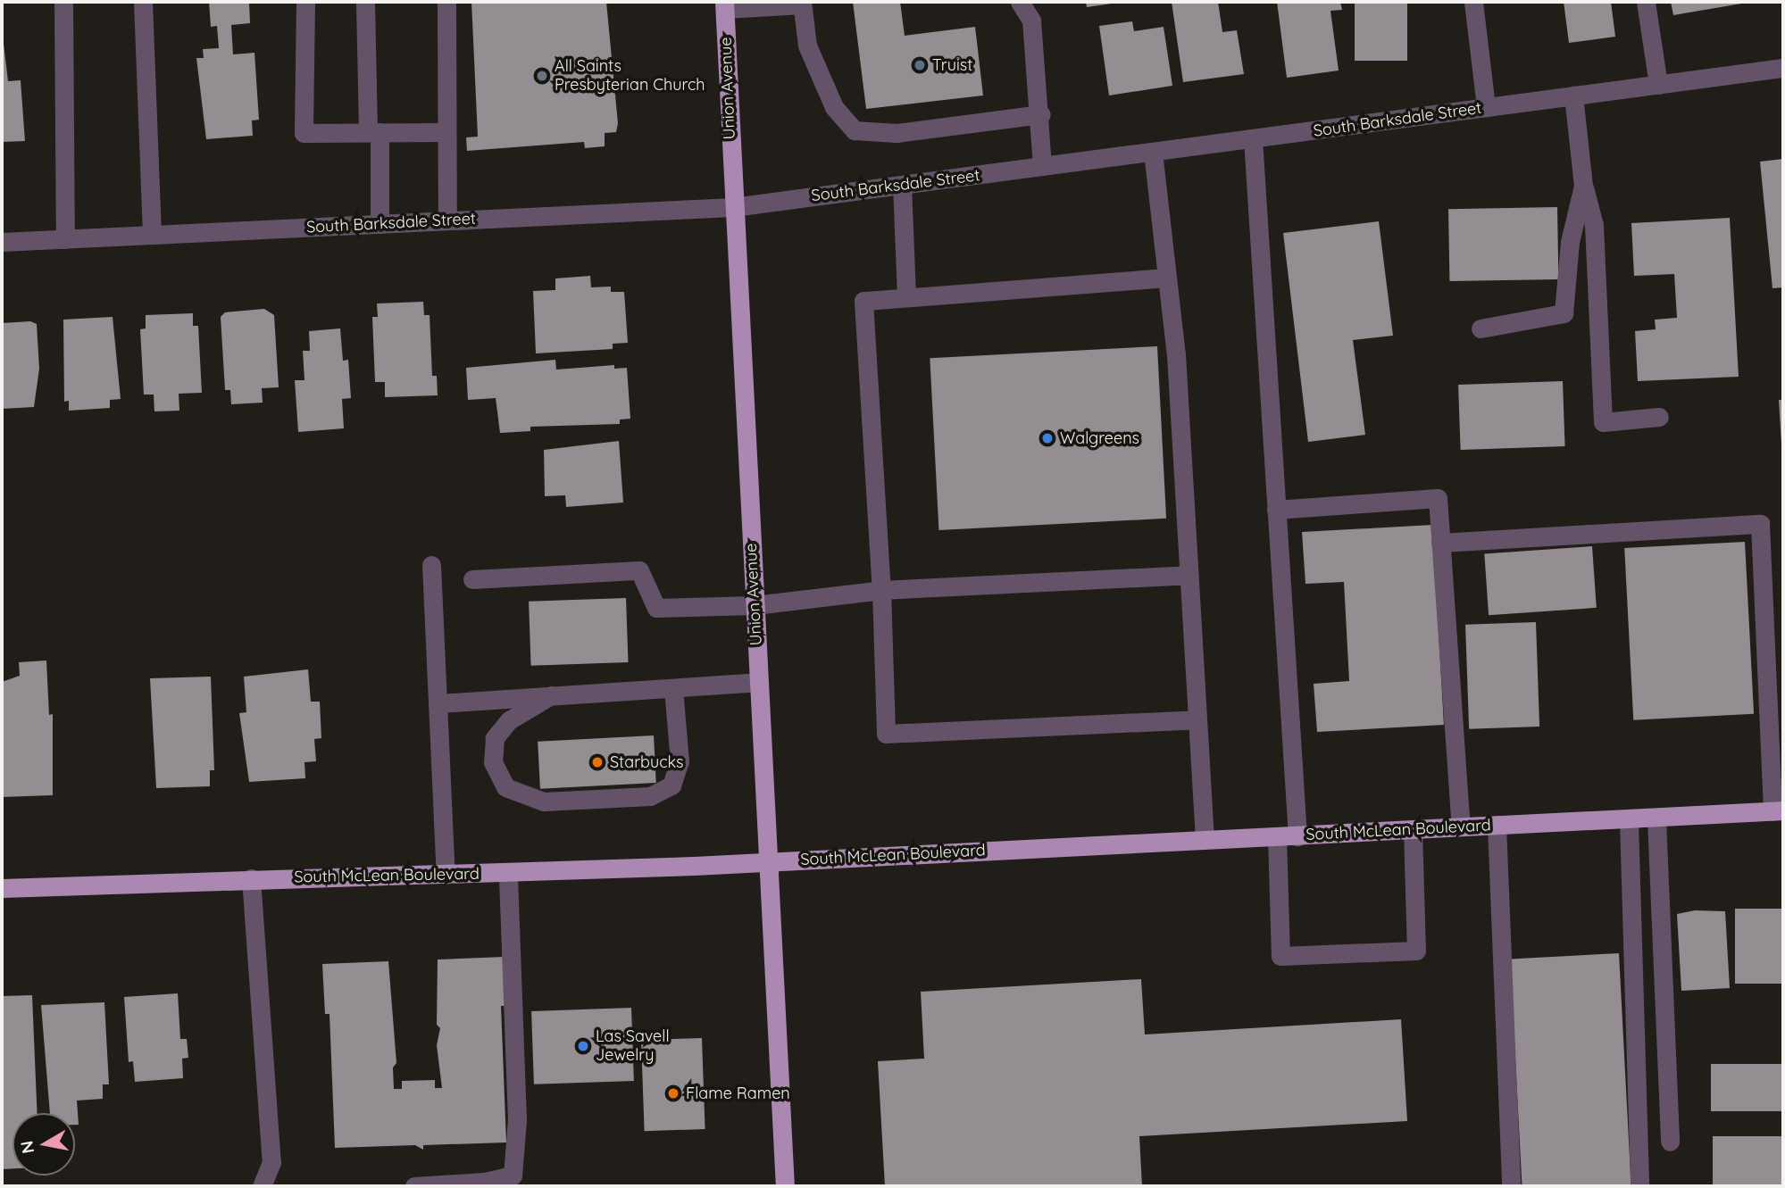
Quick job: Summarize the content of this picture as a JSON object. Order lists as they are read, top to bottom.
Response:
{
  "streets": {
    "main road": ["Union Avenue", "South McLean Boulevard"],
    "street": ["South Barksdale Street"]
  },
  "crossings": [
    ["Union Avenue", "South Barksdale Street"],
    ["Union Avenue", "South McLean Boulevard"]
  ],
  "places": [
    "Truist",
    "All Saints Presbyterian Church",
    "Walgreens",
    "Starbucks",
    "Las Savell Jewelry",
    "Flame Ramen"
  ],
  "north": "left"
}
